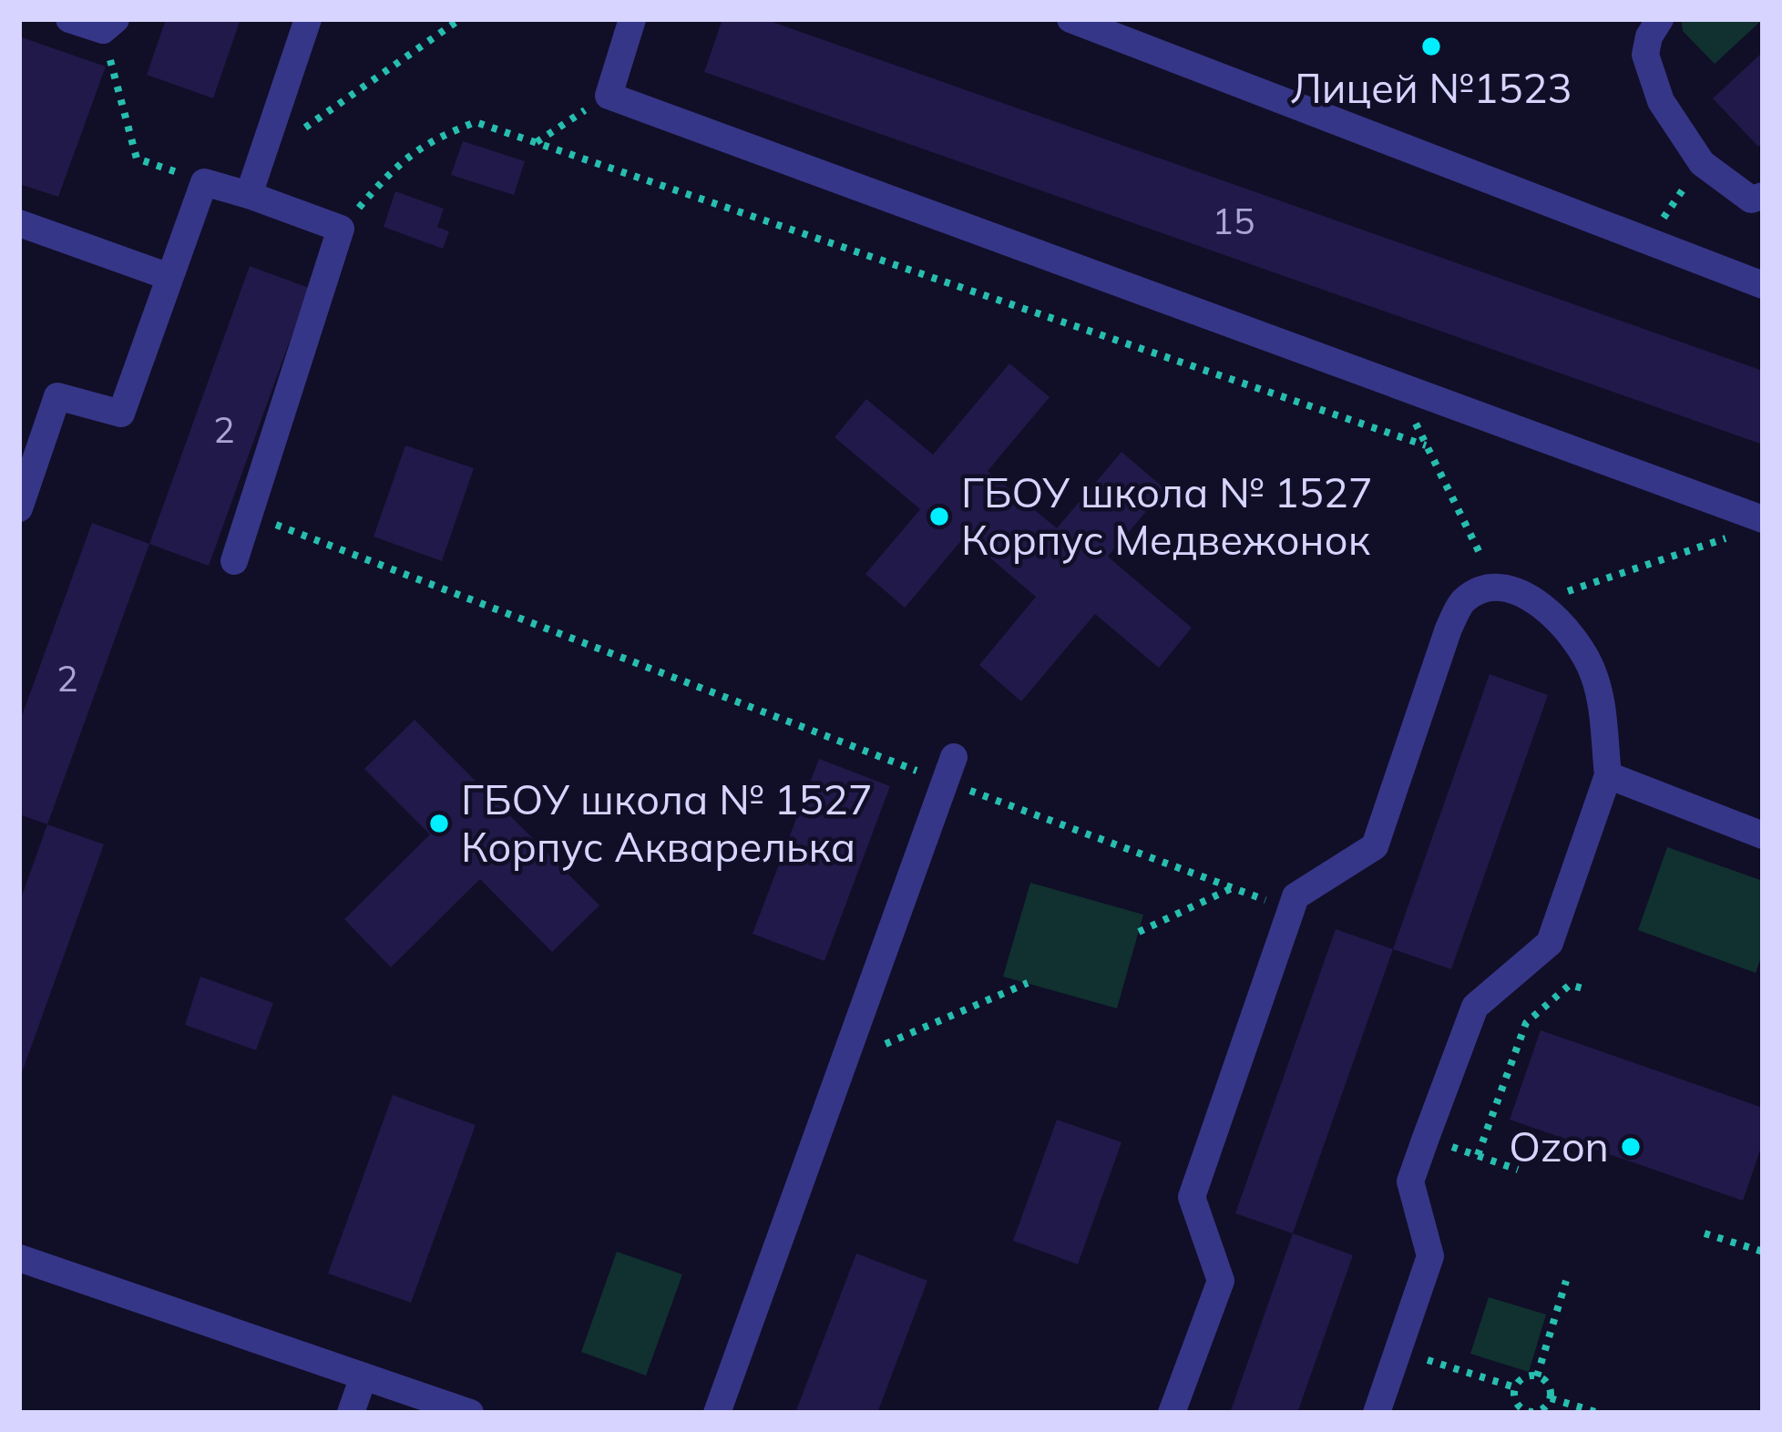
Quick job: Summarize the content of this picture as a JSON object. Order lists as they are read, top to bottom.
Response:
{
  "places": [
    "Лицей №1523",
    "ГБОУ школа № 1527 Корпус Медвежонок",
    "ГБОУ школа № 1527 Корпус Акварелька",
    "Ozon"
  ],
  "house_numbers": ["15", "2", "2"]
}
